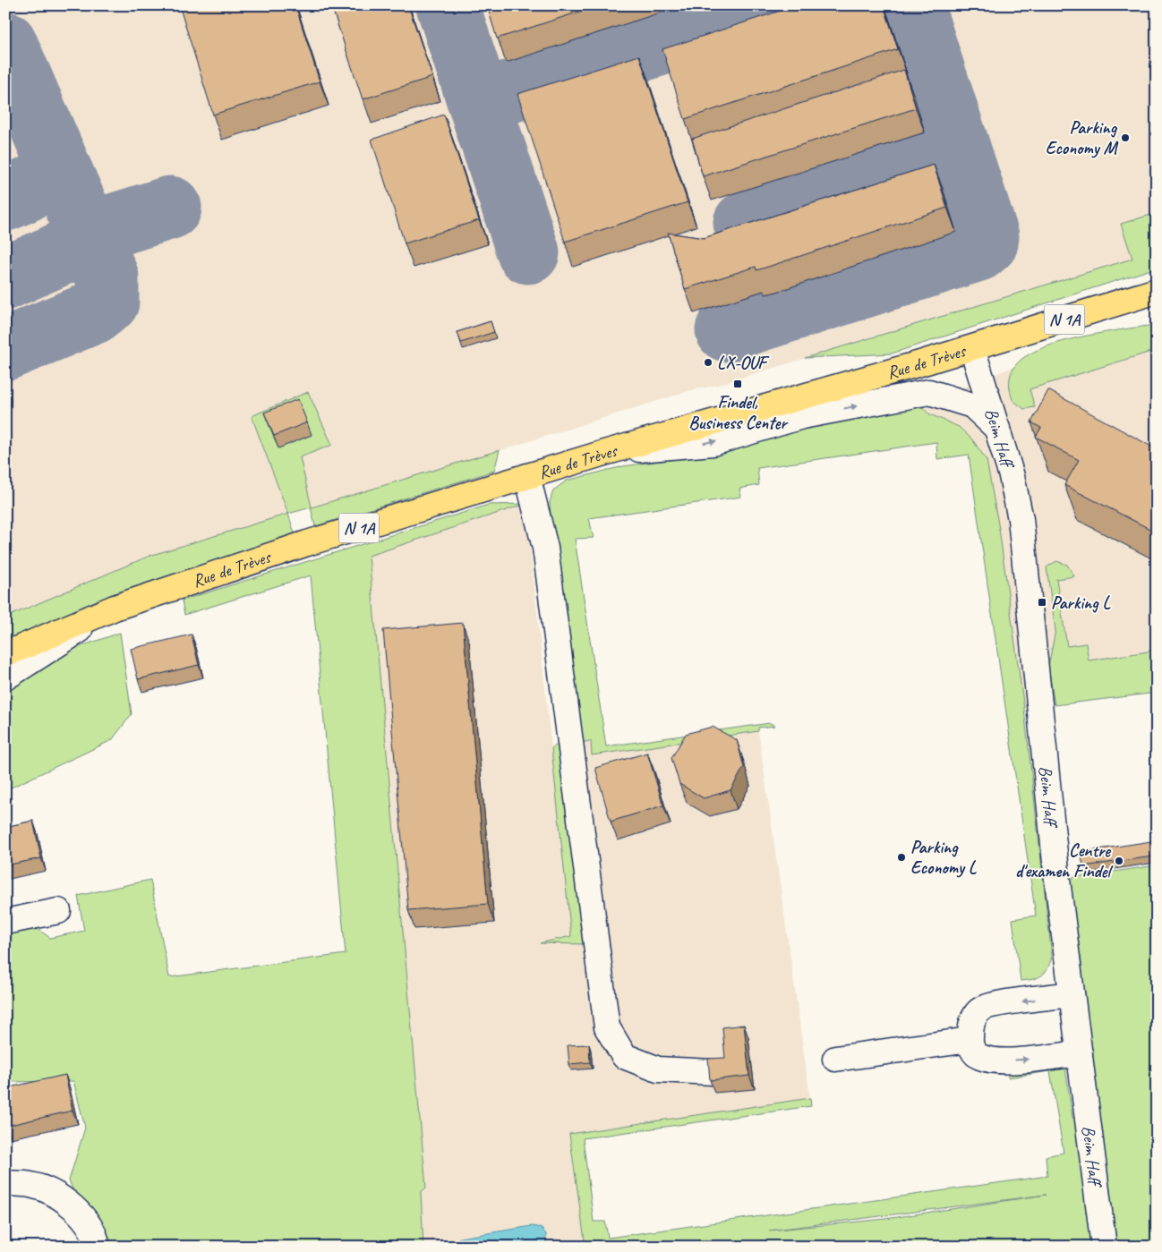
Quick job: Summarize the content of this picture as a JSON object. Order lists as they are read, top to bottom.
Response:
{
  "streets": {
    "main road": ["N 1A", "Rue de Trèves"],
    "street": ["Beim Haff"]
  },
  "crossings": [
    ["Rue de Trèves", "Beim Haff"]
  ],
  "places": {
    "other": [
      "Parking Economy M",
      "LX-OUF",
      "Parking Economy L",
      "Centre d'examen Findel"
    ],
    "transit": ["Findel, Business Center", "Parking L"]
  }
}
